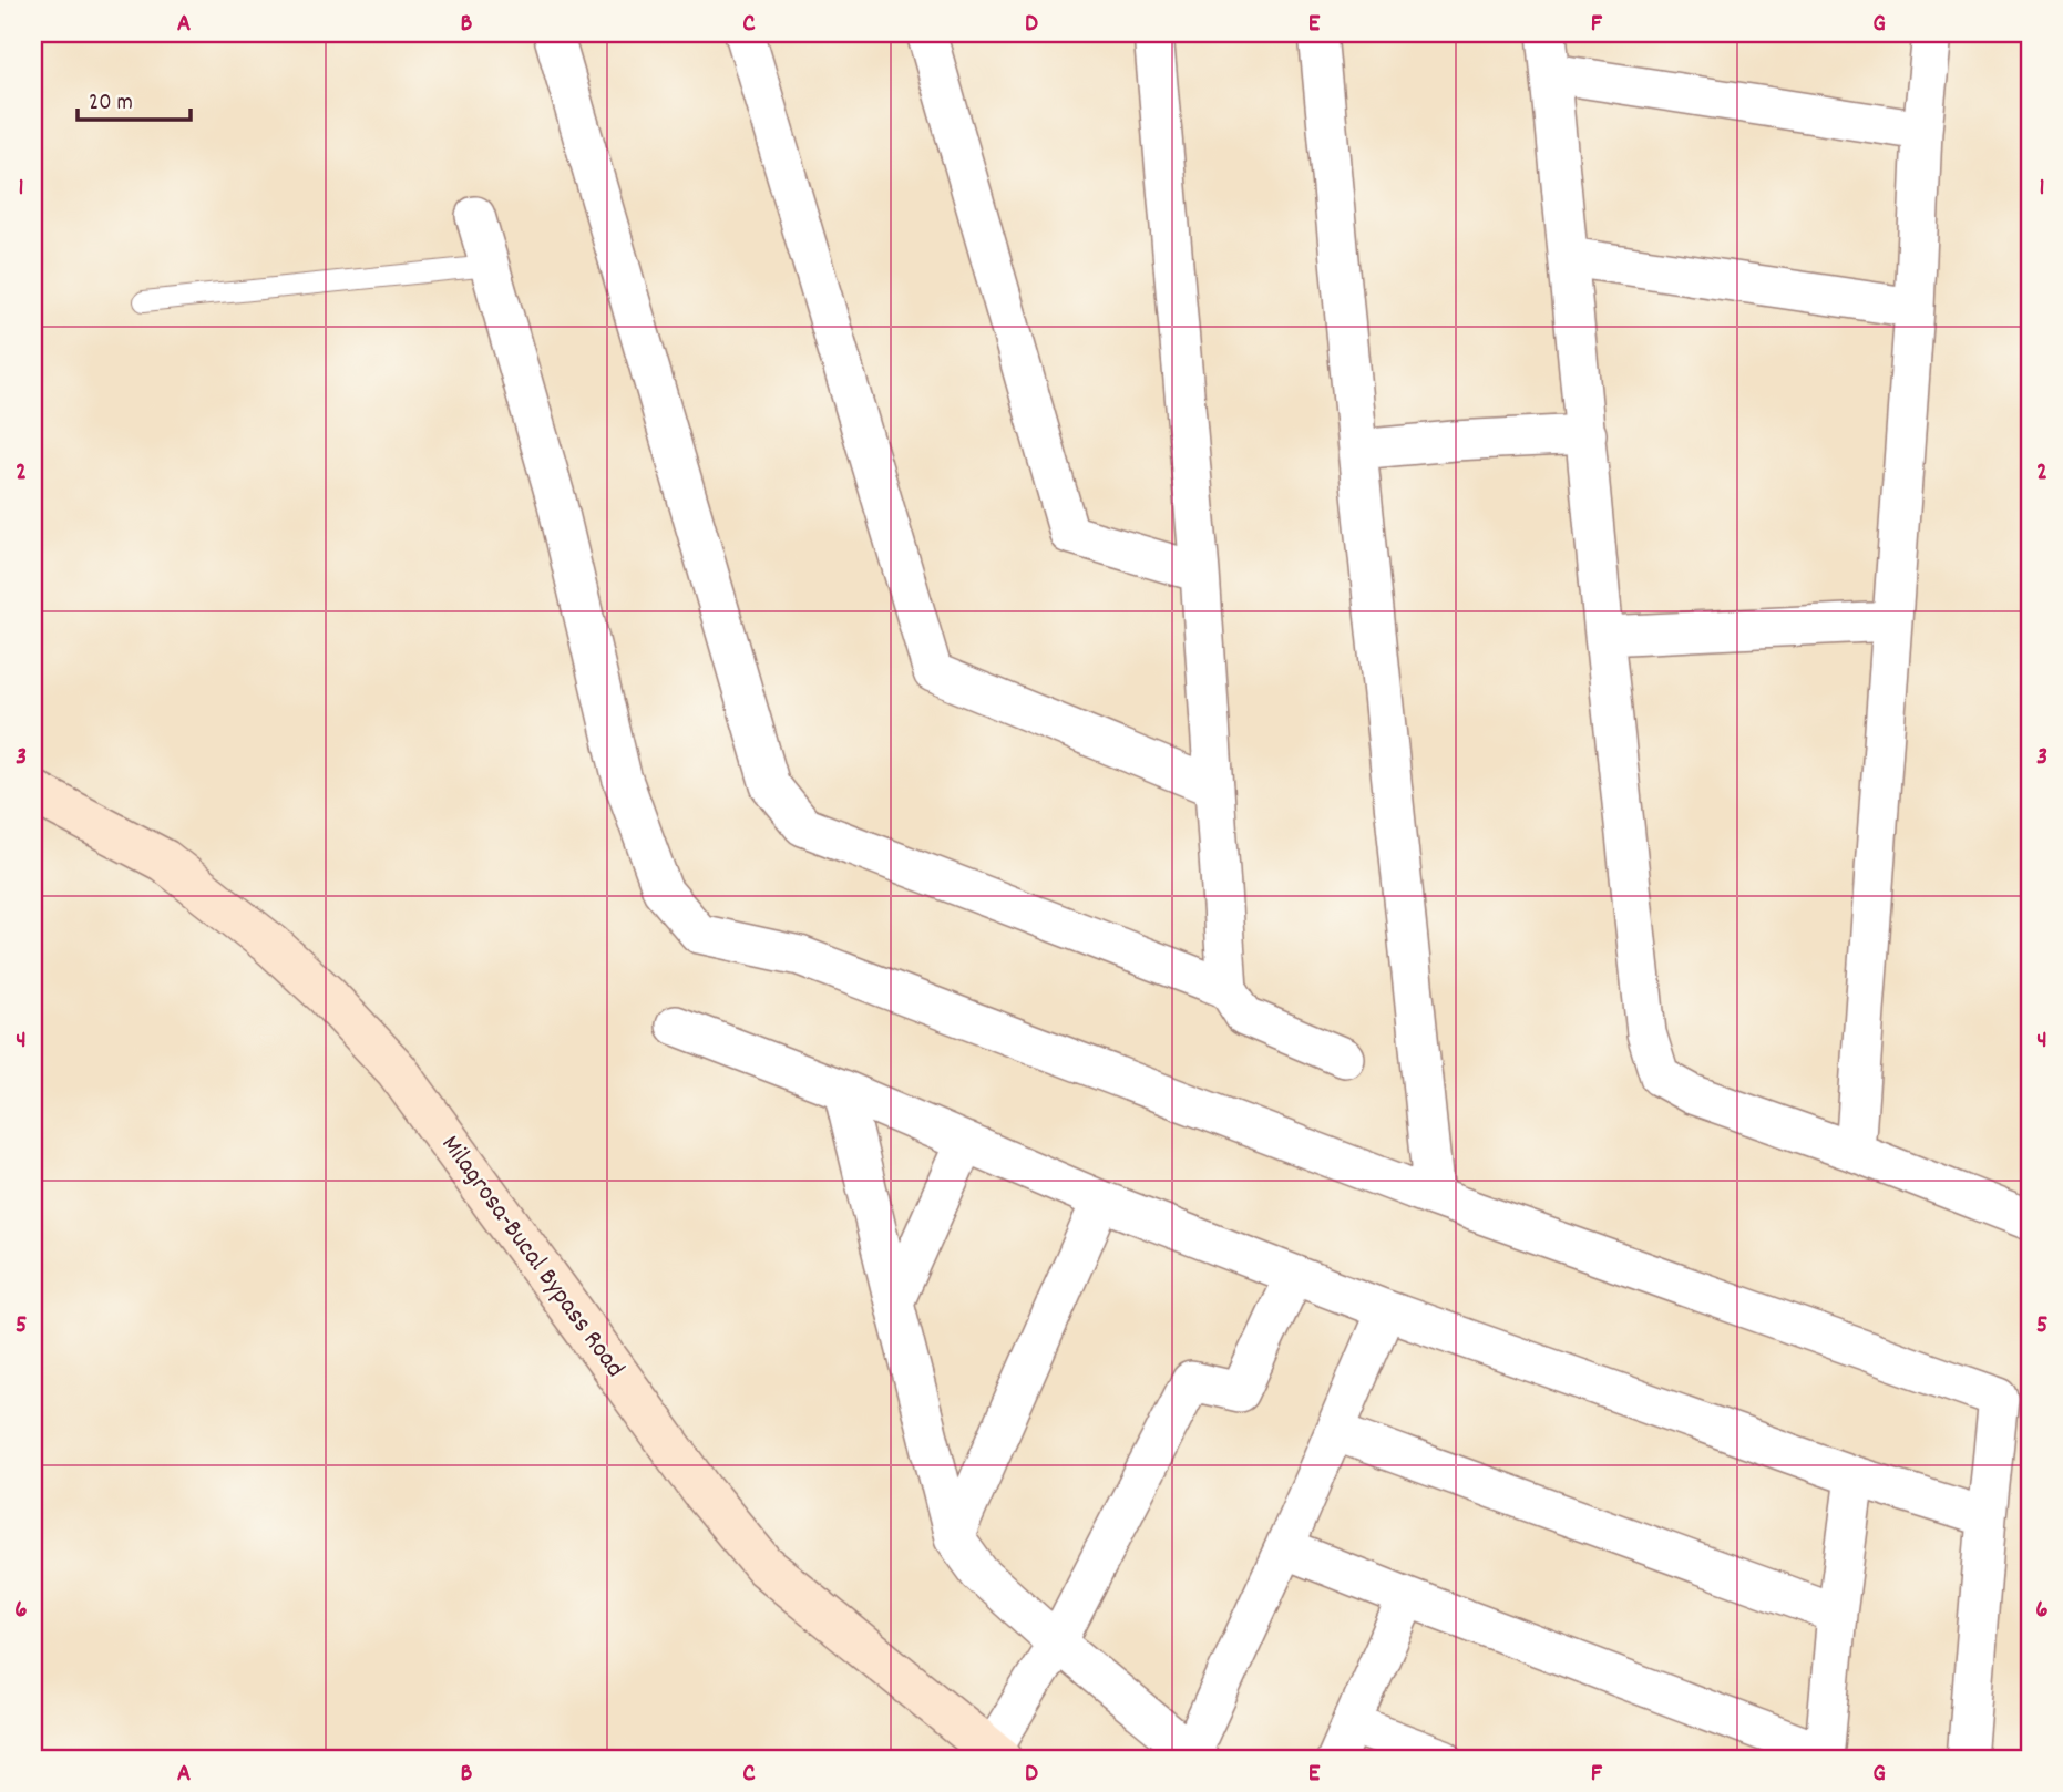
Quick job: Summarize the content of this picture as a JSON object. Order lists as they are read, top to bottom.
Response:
{
  "streets": {
    "main road": ["Milagrosa-Bucal Bypass Road"]
  },
  "scale_bar": "20 m",
  "grid": {
    "columns": [
      "A",
      "B",
      "C",
      "D",
      "E",
      "F",
      "G"
    ],
    "rows": [
      "1",
      "2",
      "3",
      "4",
      "5",
      "6"
    ]
  }
}
